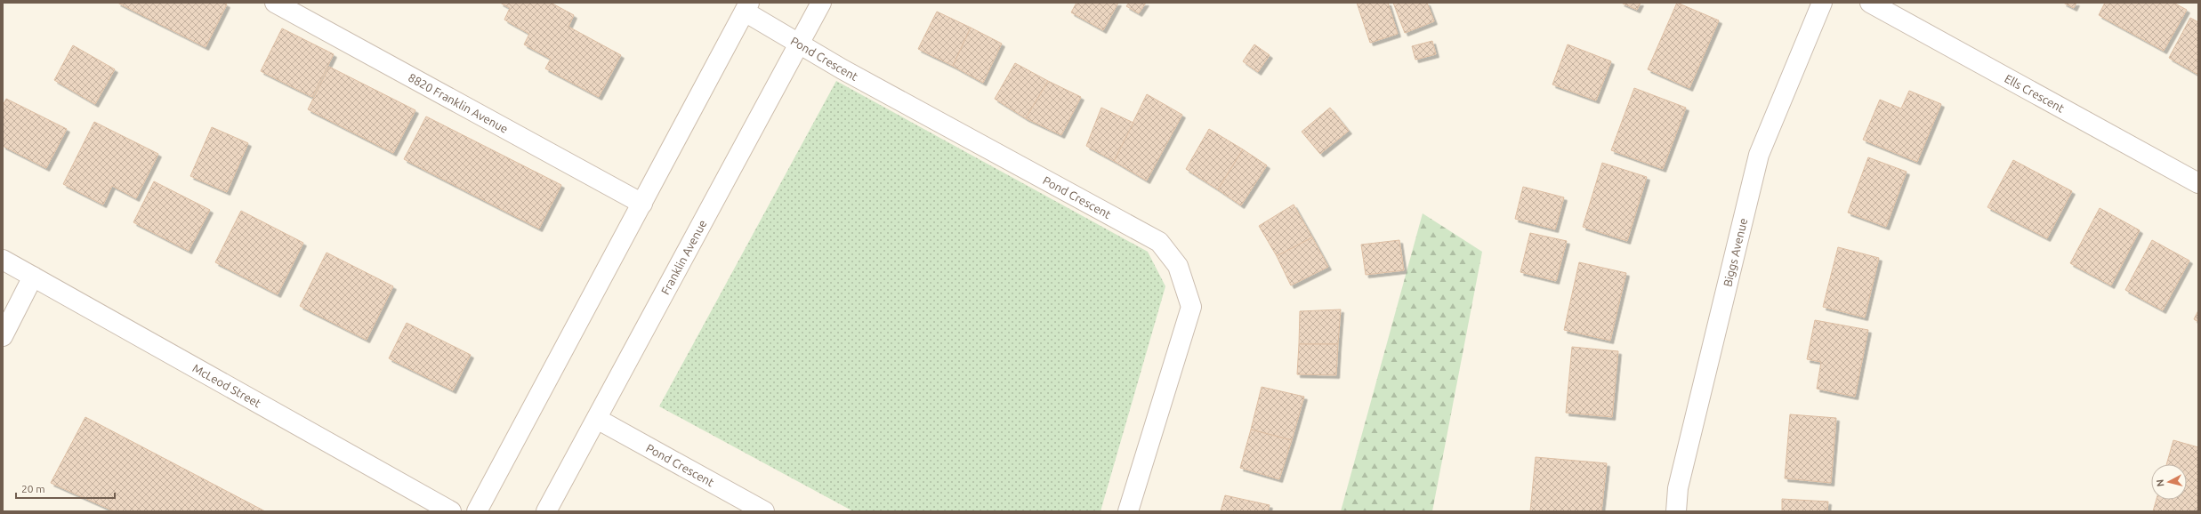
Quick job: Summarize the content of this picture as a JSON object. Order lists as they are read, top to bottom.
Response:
{
  "streets": {
    "street": [
      "Pond Crescent",
      "Ells Crescent",
      "8820 Franklin Avenue",
      "Biggs Avenue",
      "Franklin Avenue",
      "McLeod Street"
    ]
  },
  "crossings": [
    ["Pond Crescent", "Franklin Avenue"]
  ],
  "scale_bar": "20 m",
  "north": "left"
}
